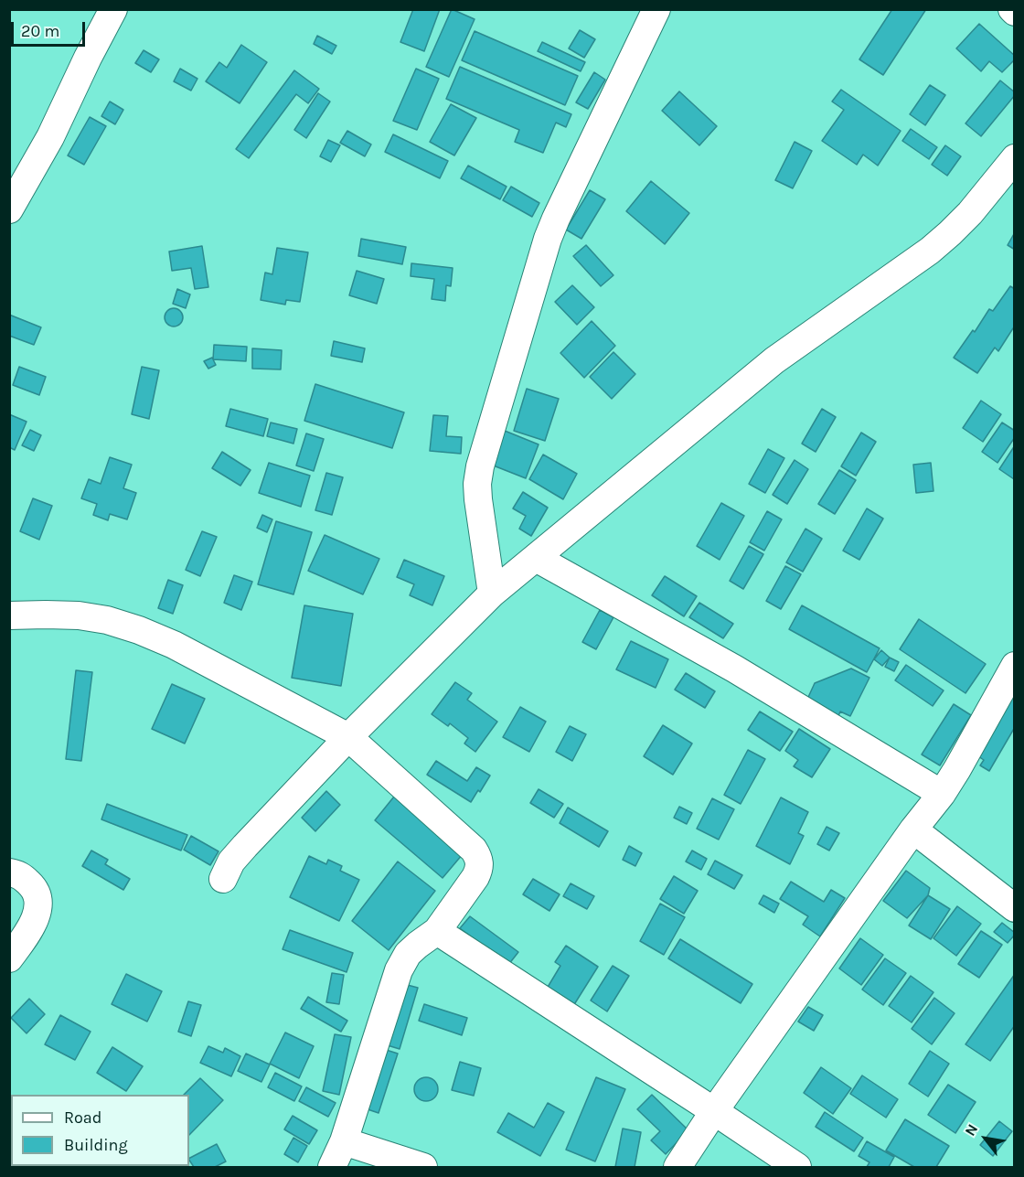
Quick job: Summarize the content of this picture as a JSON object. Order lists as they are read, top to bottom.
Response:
{
  "legend": ["Road", "Building"],
  "scale_bar": "20 m",
  "north": "top left"
}
